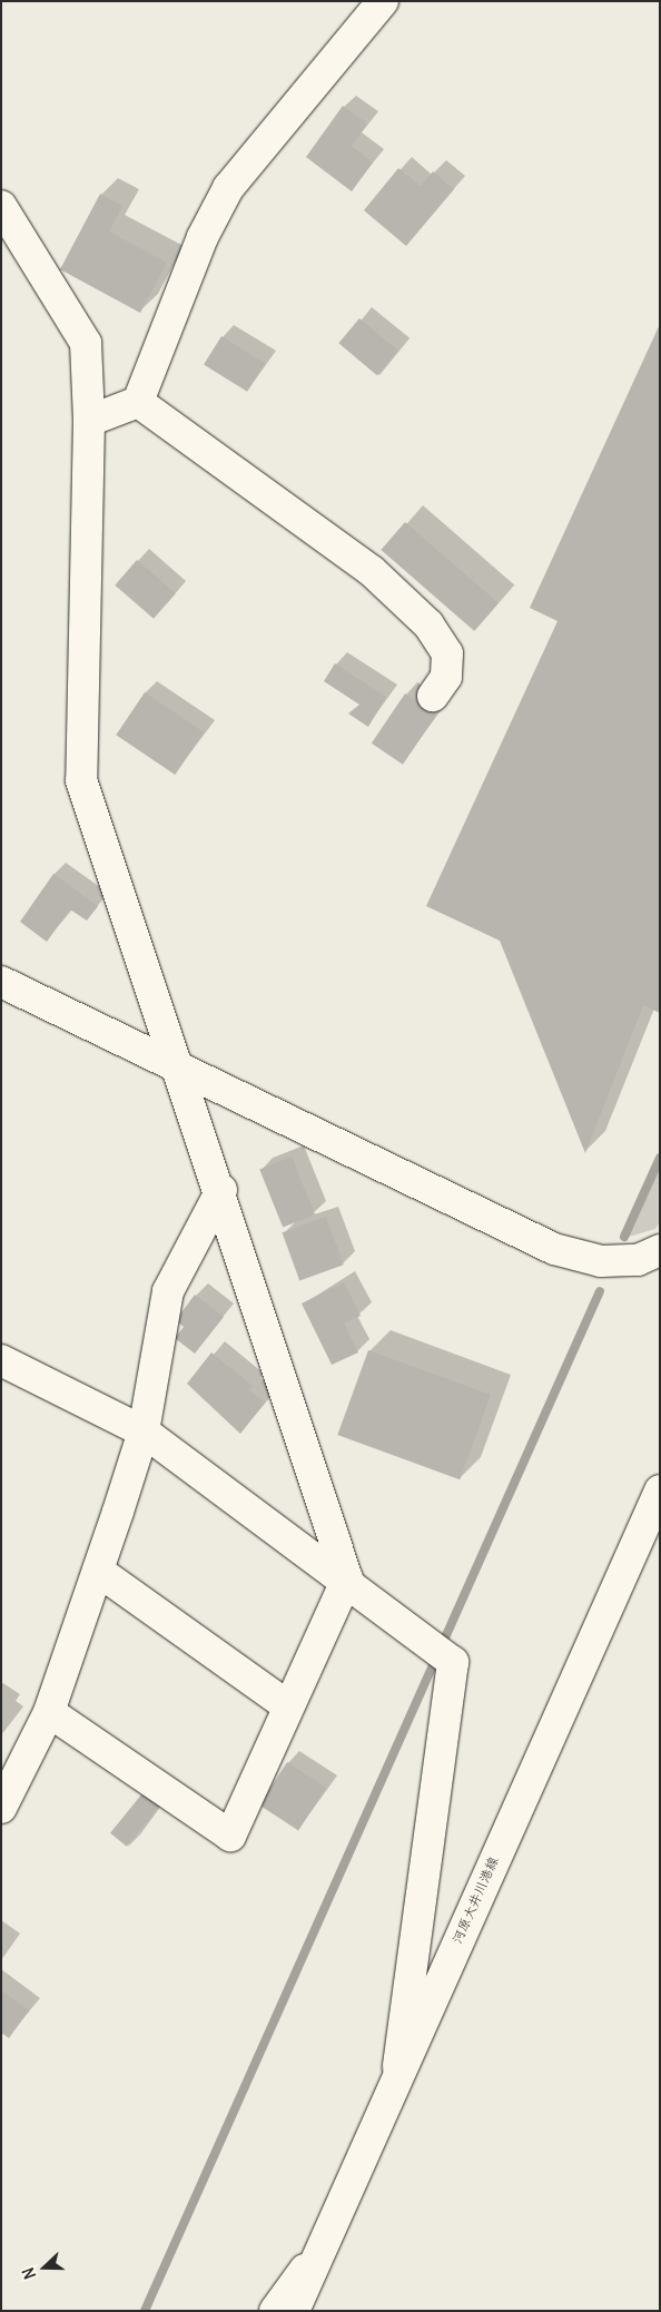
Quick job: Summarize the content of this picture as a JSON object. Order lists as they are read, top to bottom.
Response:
{
  "streets": {
    "street": ["河原大井川港線"]
  },
  "north": "left"
}
